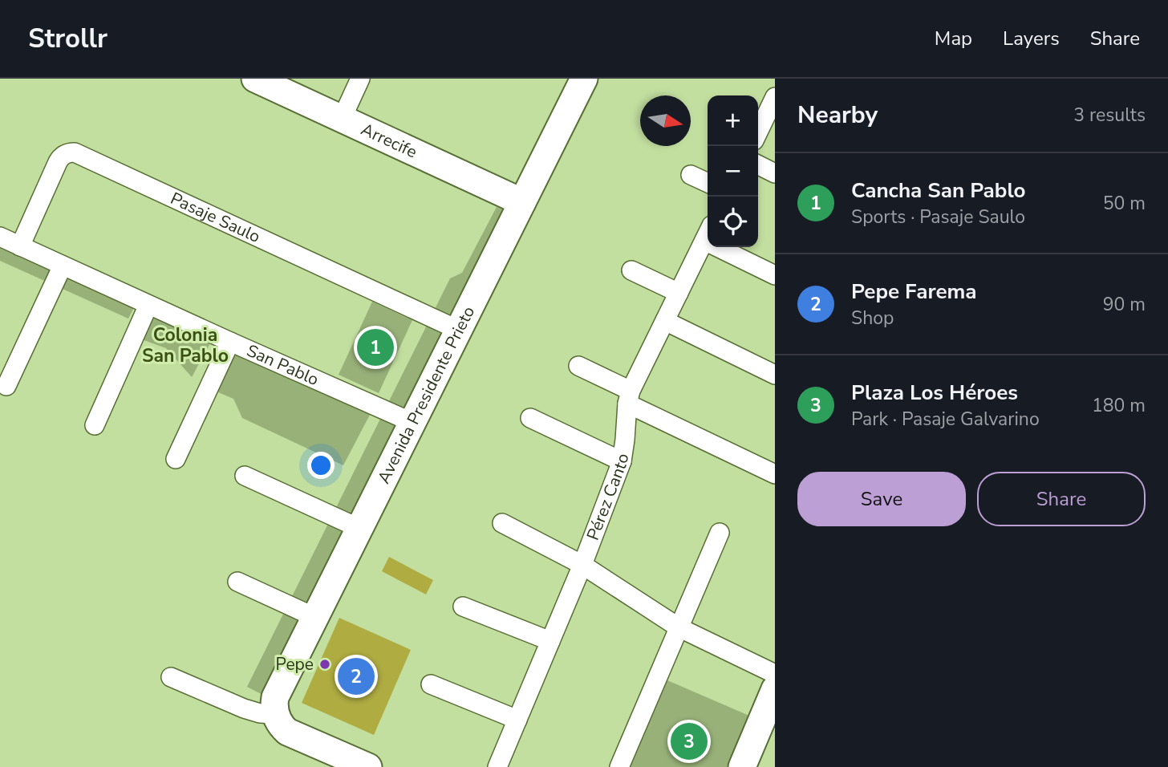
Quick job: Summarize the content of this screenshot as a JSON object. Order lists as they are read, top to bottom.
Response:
{
  "streets": {
    "main road": ["Arrecife", "Avenida Presidente Prieto"],
    "street": ["Pasaje Saulo", "San Pablo", "Pérez Canto"]
  },
  "crossings": [
    ["Arrecife", "Avenida Presidente Prieto"],
    ["Pasaje Saulo", "San Pablo"],
    ["Pasaje Saulo", "Avenida Presidente Prieto"],
    ["San Pablo", "Avenida Presidente Prieto"]
  ],
  "districts": ["Colonia San Pablo"],
  "places": ["Pepe"],
  "north": "right",
  "page": {
    "header": "Strollr",
    "nav": ["Map", "Layers", "Share"],
    "heading": ["Nearby", "3 results"],
    "map_buttons": ["+", "−"],
    "list": [
      {
        "mark": "1",
        "name": "Cancha San Pablo",
        "note": "Sports · Pasaje Saulo",
        "value": "50 m"
      },
      {
        "mark": "2",
        "name": "Pepe Farema",
        "note": "Shop",
        "value": "90 m"
      },
      {
        "mark": "3",
        "name": "Plaza Los Héroes",
        "note": "Park · Pasaje Galvarino",
        "value": "180 m"
      }
    ],
    "pins": ["1", "2", "3"],
    "buttons": ["Save", "Share"]
  }
}
